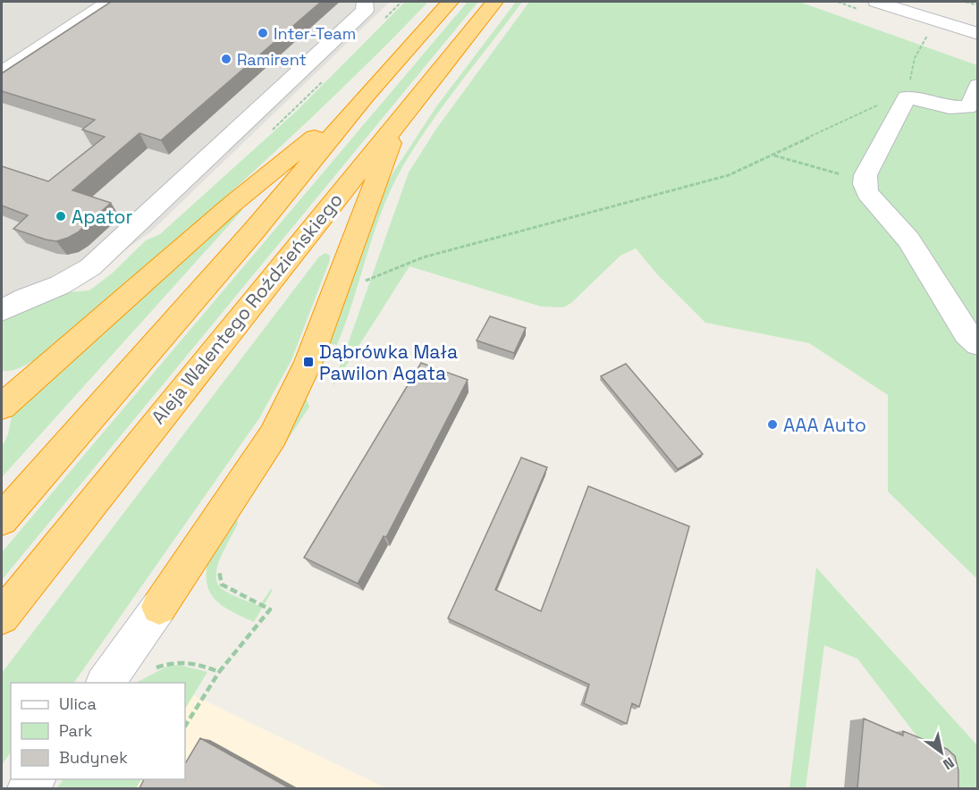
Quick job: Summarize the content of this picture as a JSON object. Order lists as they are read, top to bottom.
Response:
{
  "streets": {
    "highway": ["Aleja Walentego Roździeńskiego"]
  },
  "places": {
    "other": [
      "Inter-Team",
      "Ramirent",
      "Apator",
      "AAA Auto"
    ],
    "transit": ["Dąbrówka Mała Pawilon Agata"]
  },
  "legend": ["Ulica", "Park", "Budynek"],
  "north": "bottom right"
}
